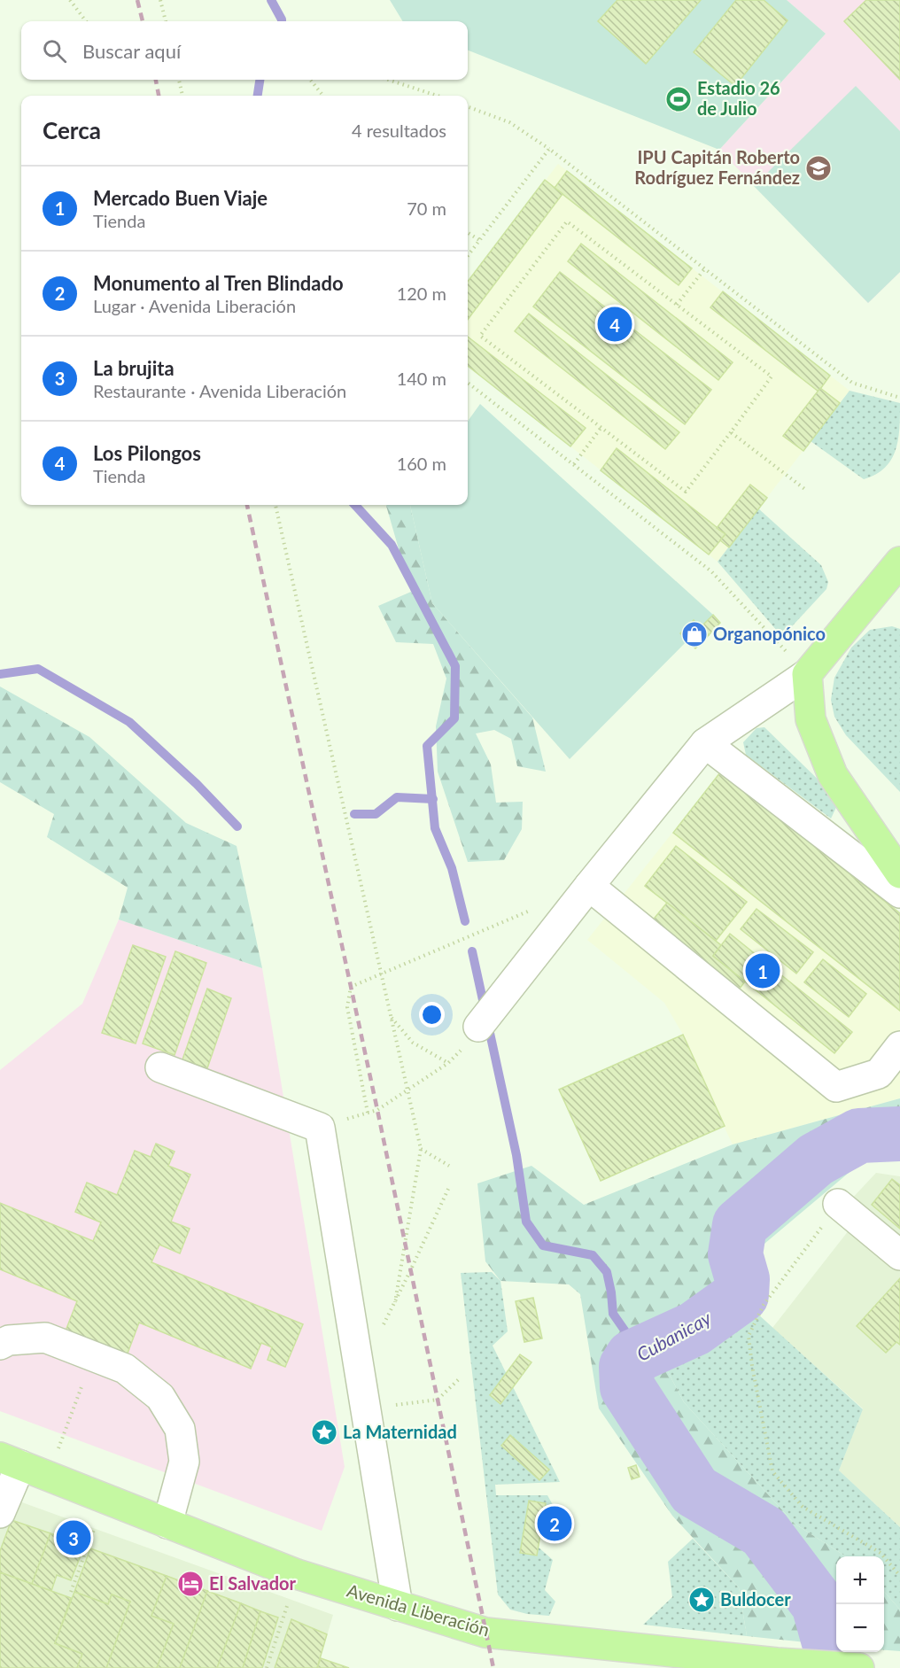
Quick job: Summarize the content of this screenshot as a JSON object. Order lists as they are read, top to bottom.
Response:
{
  "streets": {
    "main road": ["Avenida Liberación"]
  },
  "water": ["Cubanicay"],
  "places": {
    "sports": ["Estadio 26 de Julio"],
    "school or university": ["IPU Capitán Roberto Rodríguez Fernández"],
    "shop": ["Organopónico"],
    "place": ["La Maternidad", "Buldocer"],
    "hotel": ["El Salvador"]
  },
  "page": {
    "search": "Buscar aquí",
    "heading": ["Cerca", "4 resultados"],
    "list": [
      {
        "mark": "1",
        "name": "Mercado Buen Viaje",
        "note": "Tienda",
        "value": "70 m"
      },
      {
        "mark": "2",
        "name": "Monumento al Tren Blindado",
        "note": "Lugar · Avenida Liberación",
        "value": "120 m"
      },
      {
        "mark": "3",
        "name": "La brujita",
        "note": "Restaurante · Avenida Liberación",
        "value": "140 m"
      },
      {
        "mark": "4",
        "name": "Los Pilongos",
        "note": "Tienda",
        "value": "160 m"
      }
    ],
    "pins": [
      "4",
      "1",
      "2",
      "3"
    ],
    "map_buttons": ["+", "−"]
  }
}
